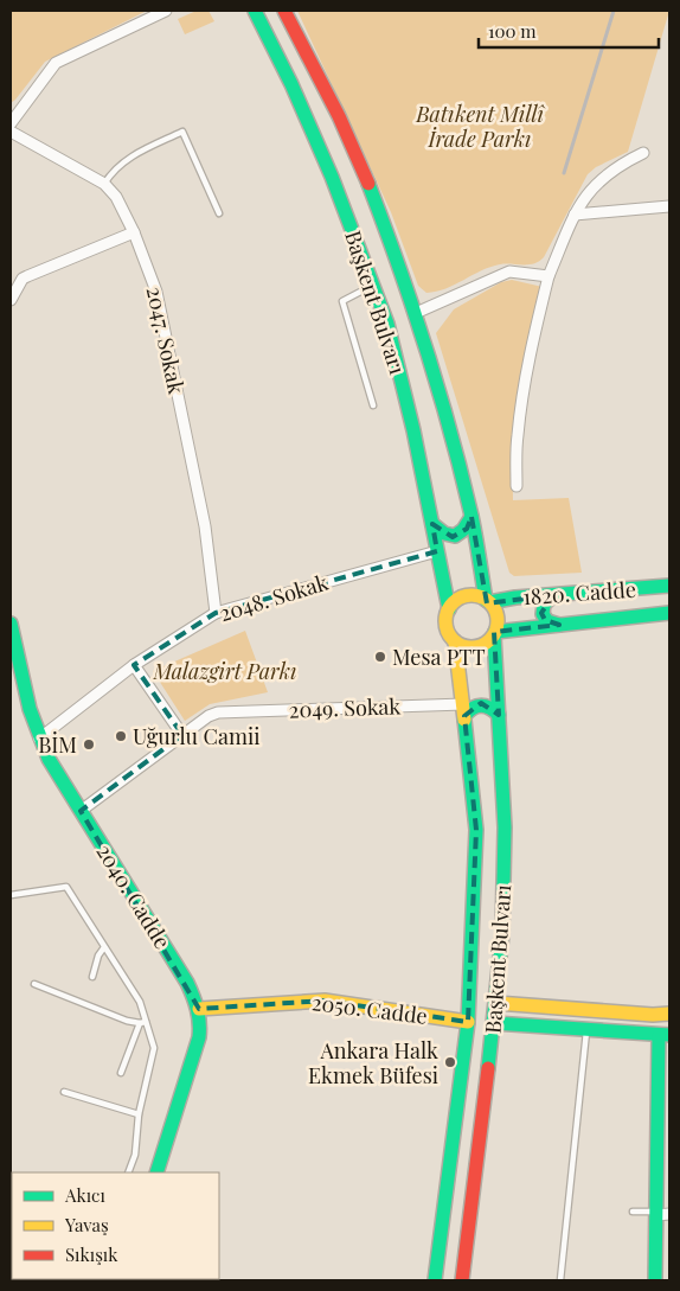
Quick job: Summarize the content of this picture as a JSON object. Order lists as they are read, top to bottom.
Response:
{
  "streets": {
    "main road": [
      "Başkent Bulvarı",
      "1820. Cadde",
      "2040. Cadde",
      "2050. Cadde"
    ],
    "street": ["2047. Sokak", "2048. Sokak", "2049. Sokak"]
  },
  "crossings": [
    ["Başkent Bulvarı", "1820. Cadde"],
    ["Başkent Bulvarı", "2048. Sokak"],
    ["Başkent Bulvarı", "2049. Sokak"],
    ["Başkent Bulvarı", "2050. Cadde"],
    ["2047. Sokak", "2048. Sokak"],
    ["2048. Sokak", "2040. Cadde"],
    ["2049. Sokak", "2040. Cadde"],
    ["2040. Cadde", "2050. Cadde"]
  ],
  "parks": ["Batıkent Millî İrade Parkı", "Malazgirt Parkı"],
  "places": [
    "Mesa PTT",
    "Uğurlu Camii",
    "BİM",
    "Ankara Halk Ekmek Büfesi"
  ],
  "legend": ["Akıcı", "Yavaş", "Sıkışık"],
  "scale_bar": "100 m"
}
